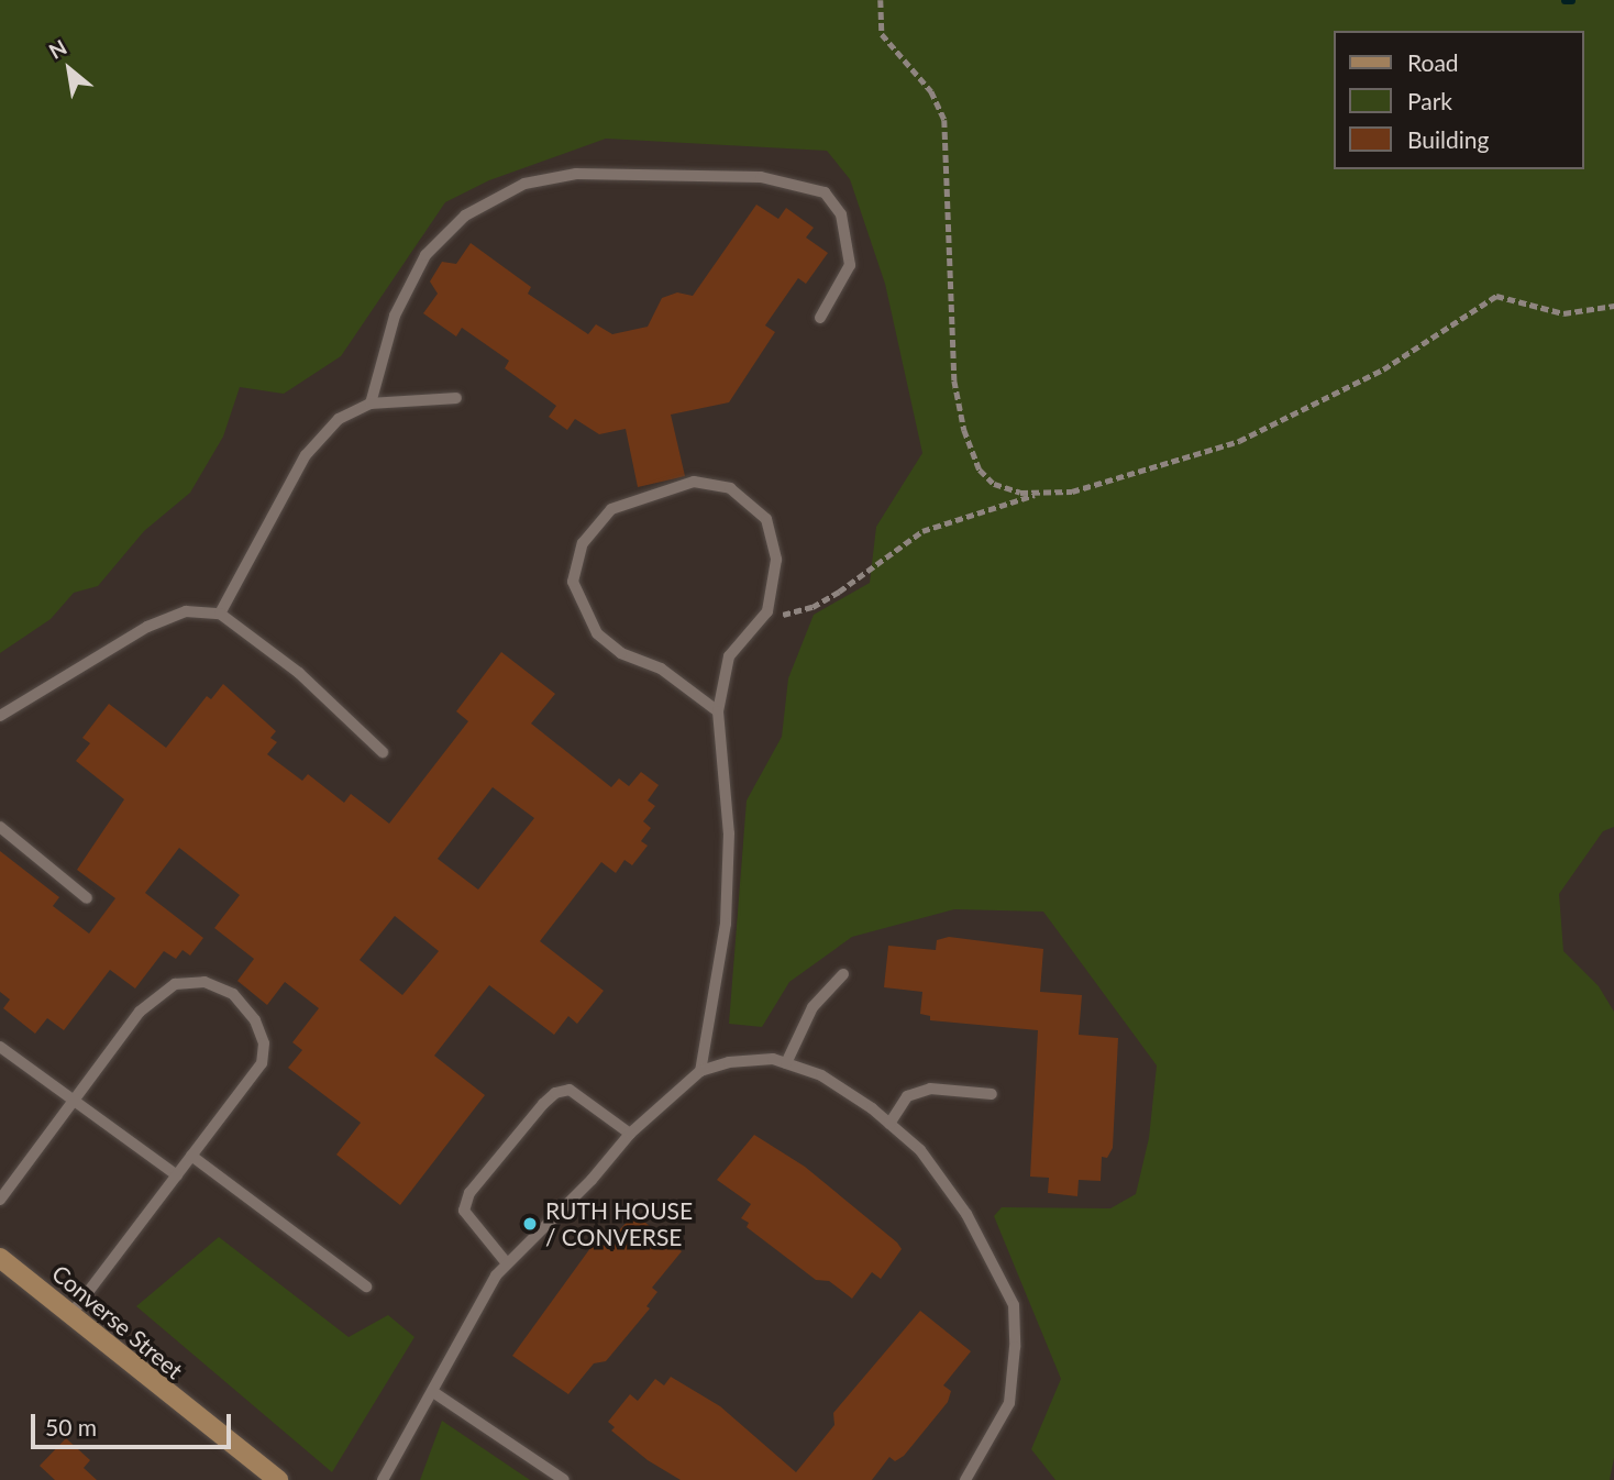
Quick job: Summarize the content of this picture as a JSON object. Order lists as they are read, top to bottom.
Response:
{
  "streets": {
    "main road": ["Converse Street"]
  },
  "places": ["RUTH HOUSE / CONVERSE"],
  "legend": ["Road", "Park", "Building"],
  "scale_bar": "50 m",
  "north": "top left"
}
